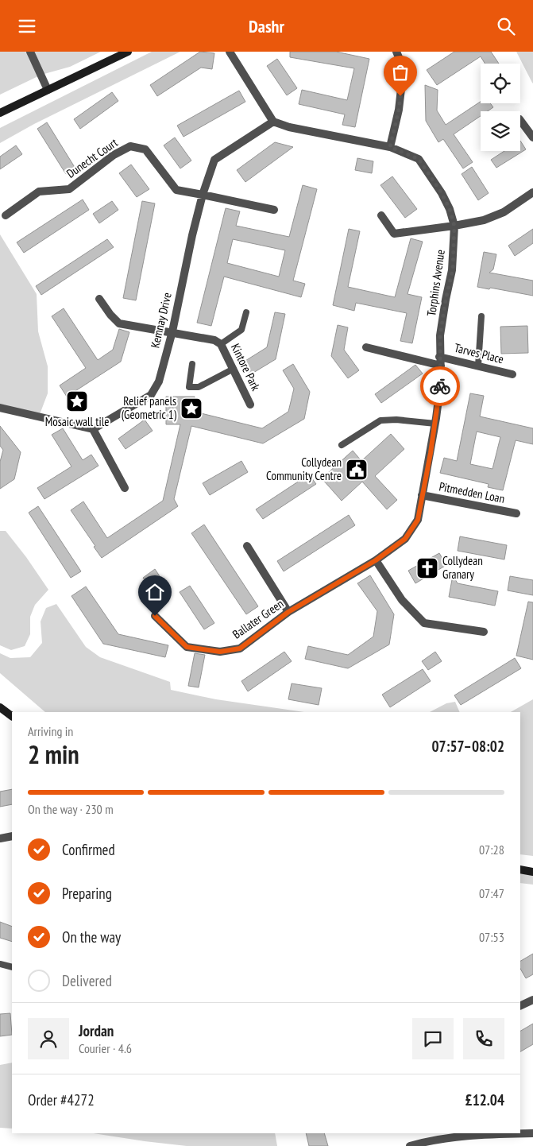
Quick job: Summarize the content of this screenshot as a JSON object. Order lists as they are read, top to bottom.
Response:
{
  "streets": {
    "street": [
      "Dunecht Court",
      "Torphins Avenue",
      "Kemnay Drive",
      "Tarves Place",
      "Kintore Park",
      "Pitmedden Loan",
      "Ballater Green"
    ]
  },
  "crossings": [
    ["Dunecht Court", "Kemnay Drive"],
    ["Torphins Avenue", "Kemnay Drive"],
    ["Torphins Avenue", "Tarves Place"],
    ["Torphins Avenue", "Pitmedden Loan"],
    ["Torphins Avenue", "Ballater Green"],
    ["Kemnay Drive", "Kintore Park"]
  ],
  "places": {
    "place": ["Mosaic wall tile", "Relief panels (Geometric 1)"],
    "public building": ["Collydean Community Centre"],
    "church": ["Collydean Granary"]
  },
  "page": {
    "header": "Dashr",
    "heading": ["2 min", "Arriving in", "07:57–08:02"],
    "panel": [
      "Jordan",
      "Courier · 4.6",
      "Order #4272",
      "£12.04"
    ],
    "bar": "On the way · 230 m",
    "list": [
      ["Confirmed", "07:28"],
      ["Preparing", "07:47"],
      ["On the way", "07:53"],
      "Delivered"
    ]
  }
}
